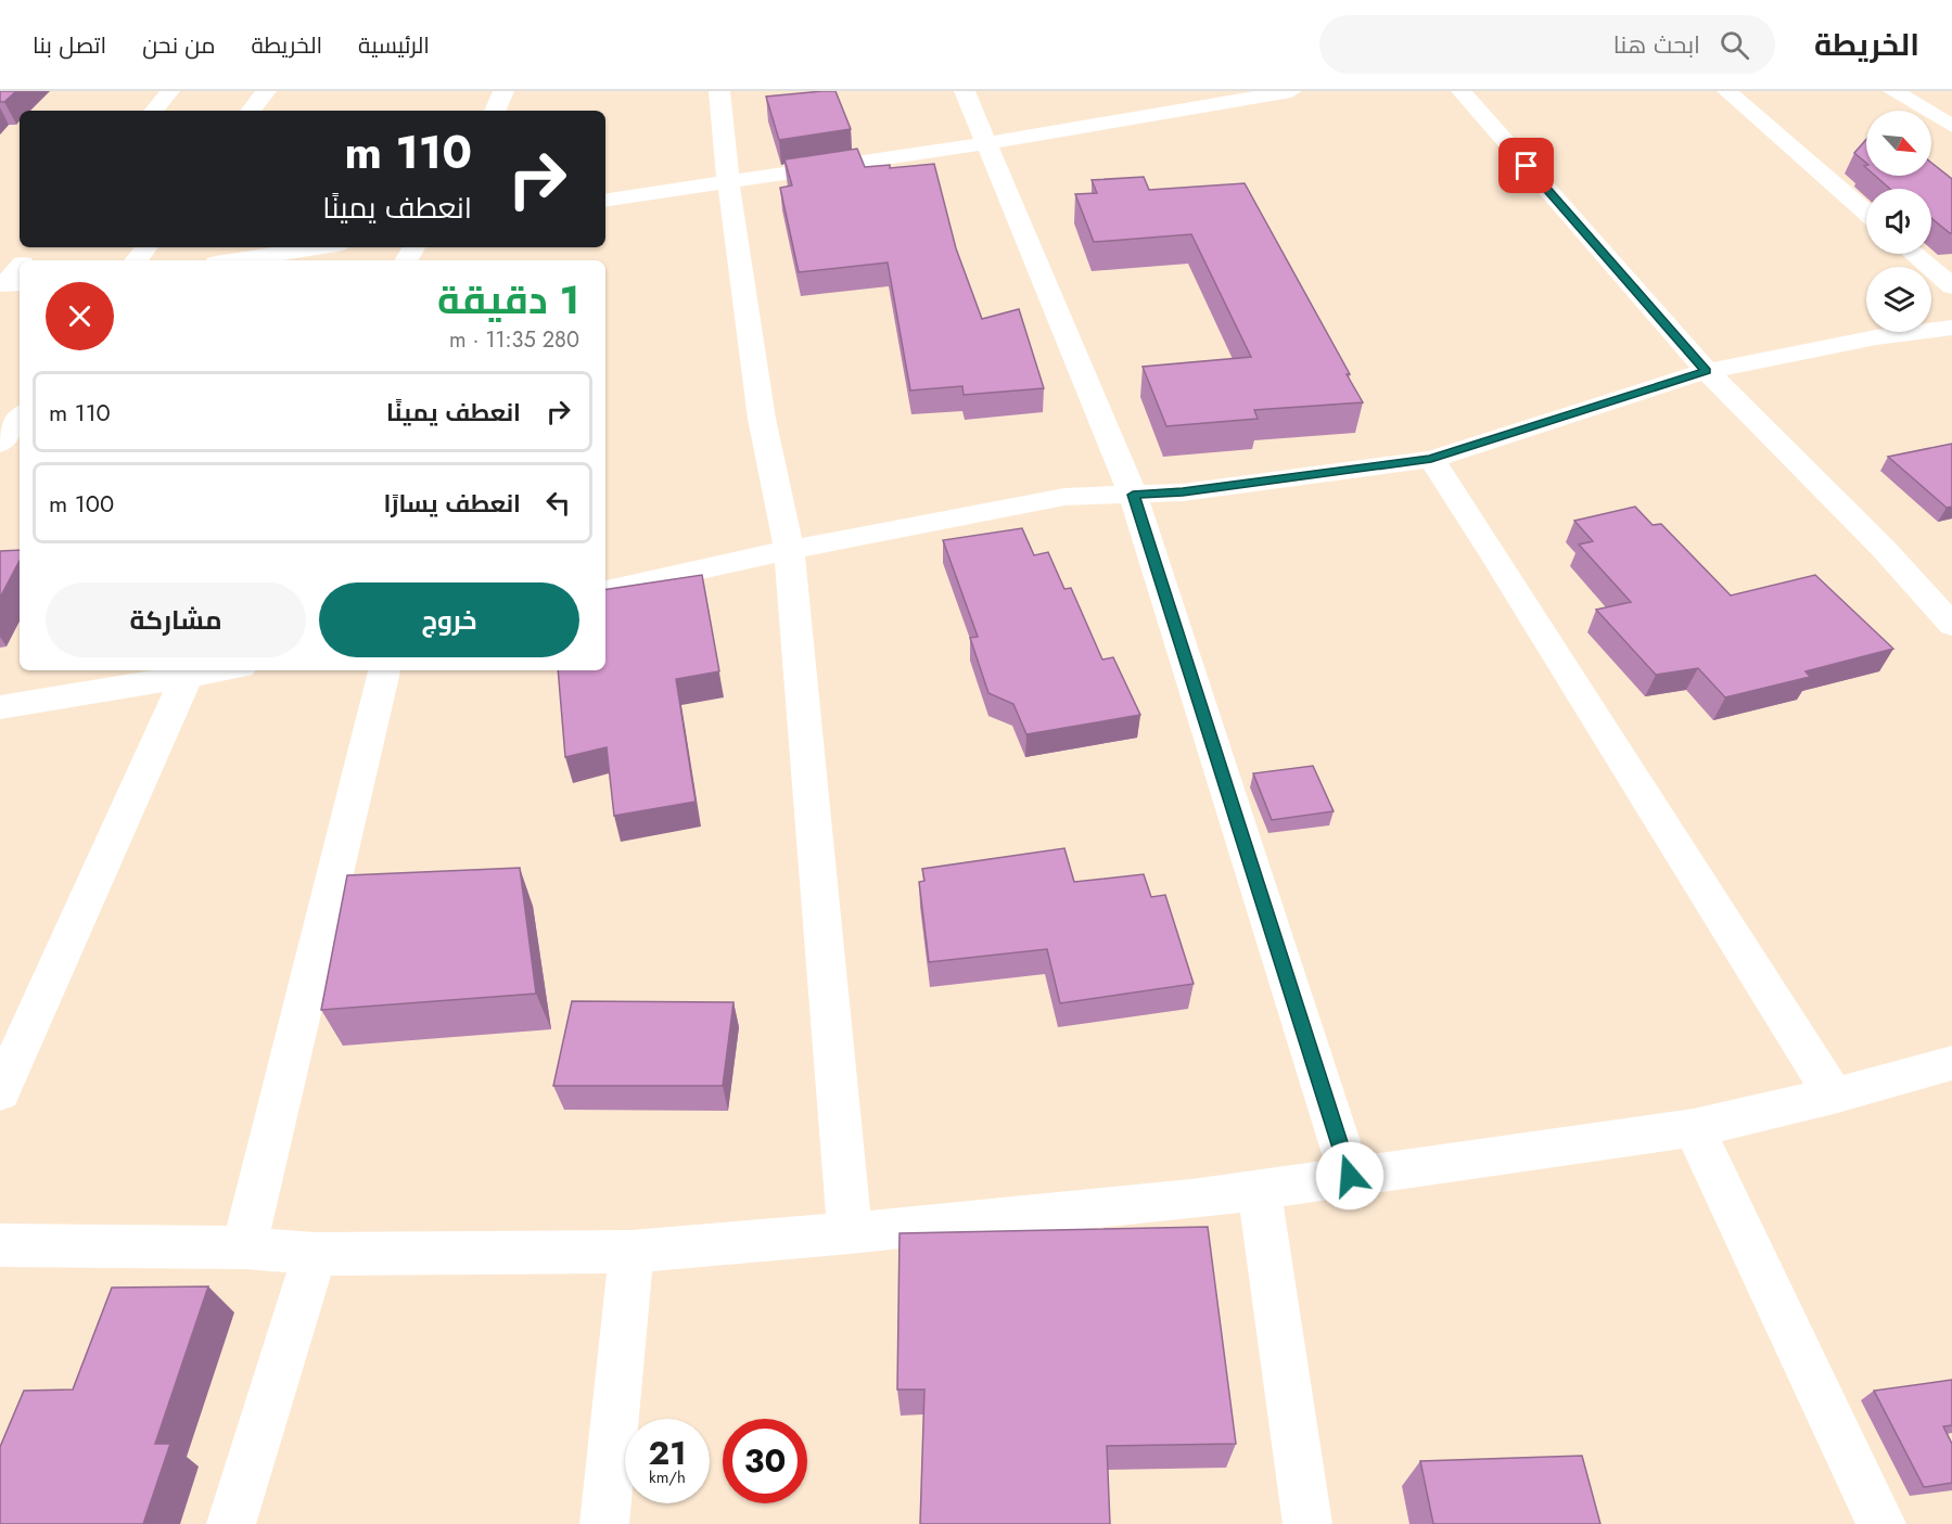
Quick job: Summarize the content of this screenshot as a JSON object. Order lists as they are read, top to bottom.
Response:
{
  "north": "bottom right",
  "page": {
    "header": "الخريطة",
    "search": "ابحث هنا",
    "nav": [
      "الرئيسية",
      "الخريطة",
      "من نحن",
      "اتصل بنا"
    ],
    "turn": ["110 m", "انعطف يمينًا"],
    "heading": ["1 دقيقة", "280 m · 11:35"],
    "list": [
      {
        "name": "انعطف يمينًا",
        "value": "110 m"
      },
      {
        "name": "انعطف يسارًا",
        "value": "100 m"
      }
    ],
    "buttons": ["خروج", "مشاركة"],
    "speed": "21 km/h",
    "limit": "30"
  }
}
